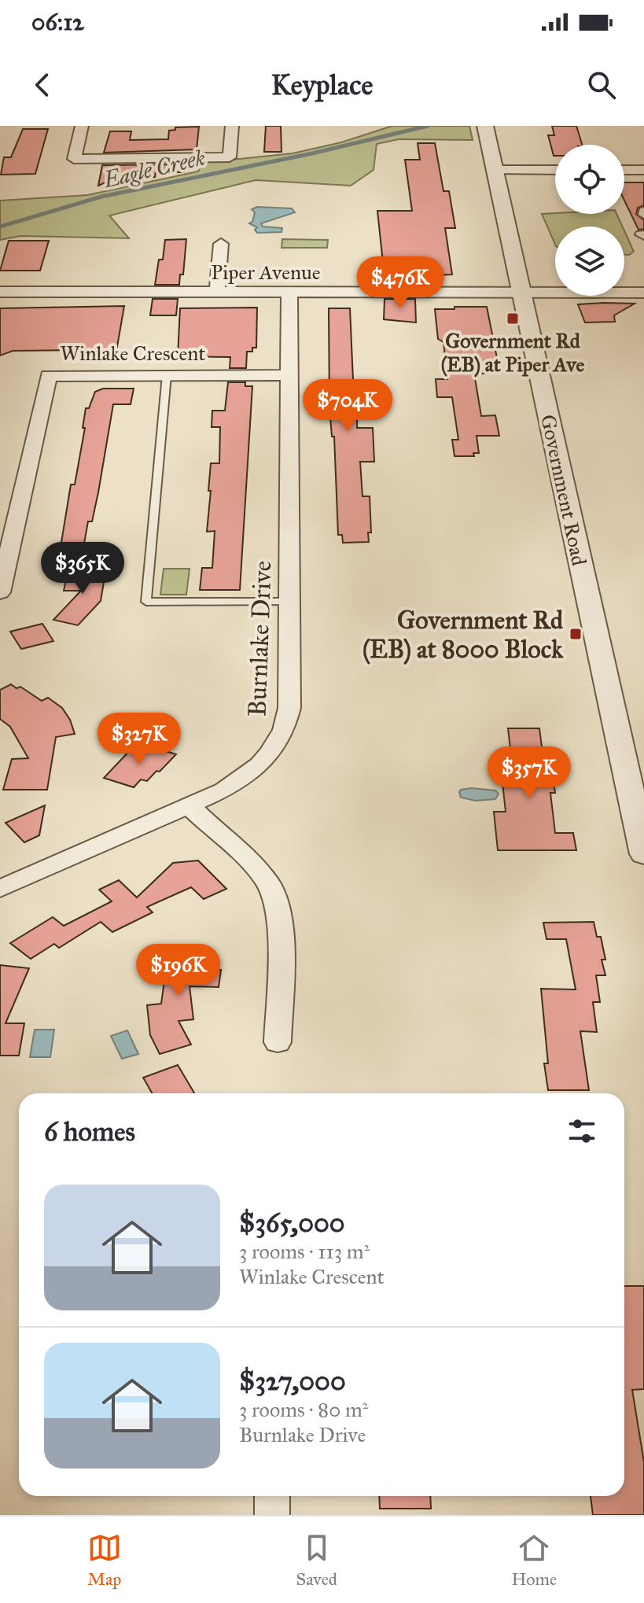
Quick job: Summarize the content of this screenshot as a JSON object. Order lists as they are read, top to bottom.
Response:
{
  "streets": {
    "street": [
      "Piper Avenue",
      "Winlake Crescent",
      "Government Road",
      "Burnlake Drive"
    ]
  },
  "crossings": [
    ["Piper Avenue", "Government Road"],
    ["Piper Avenue", "Burnlake Drive"],
    ["Winlake Crescent", "Burnlake Drive"]
  ],
  "water": ["Eagle Creek"],
  "places": {
    "transit": ["Government Rd (EB) at Piper Ave", "Government Rd (EB) at 8000 Block"]
  },
  "page": {
    "status": "06:12",
    "header": "Keyplace",
    "price": [
      "$476K",
      "$704K",
      "$365K",
      "$327K",
      "$357K",
      "$196K"
    ],
    "heading": "6 homes",
    "list": [
      {
        "name": "$365,000",
        "note": "3 rooms · 113 m² · Winlake Crescent"
      },
      {
        "name": "$327,000",
        "note": "3 rooms · 80 m² · Burnlake Drive"
      }
    ],
    "tabs": ["Map", "Saved", "Home"]
  }
}
